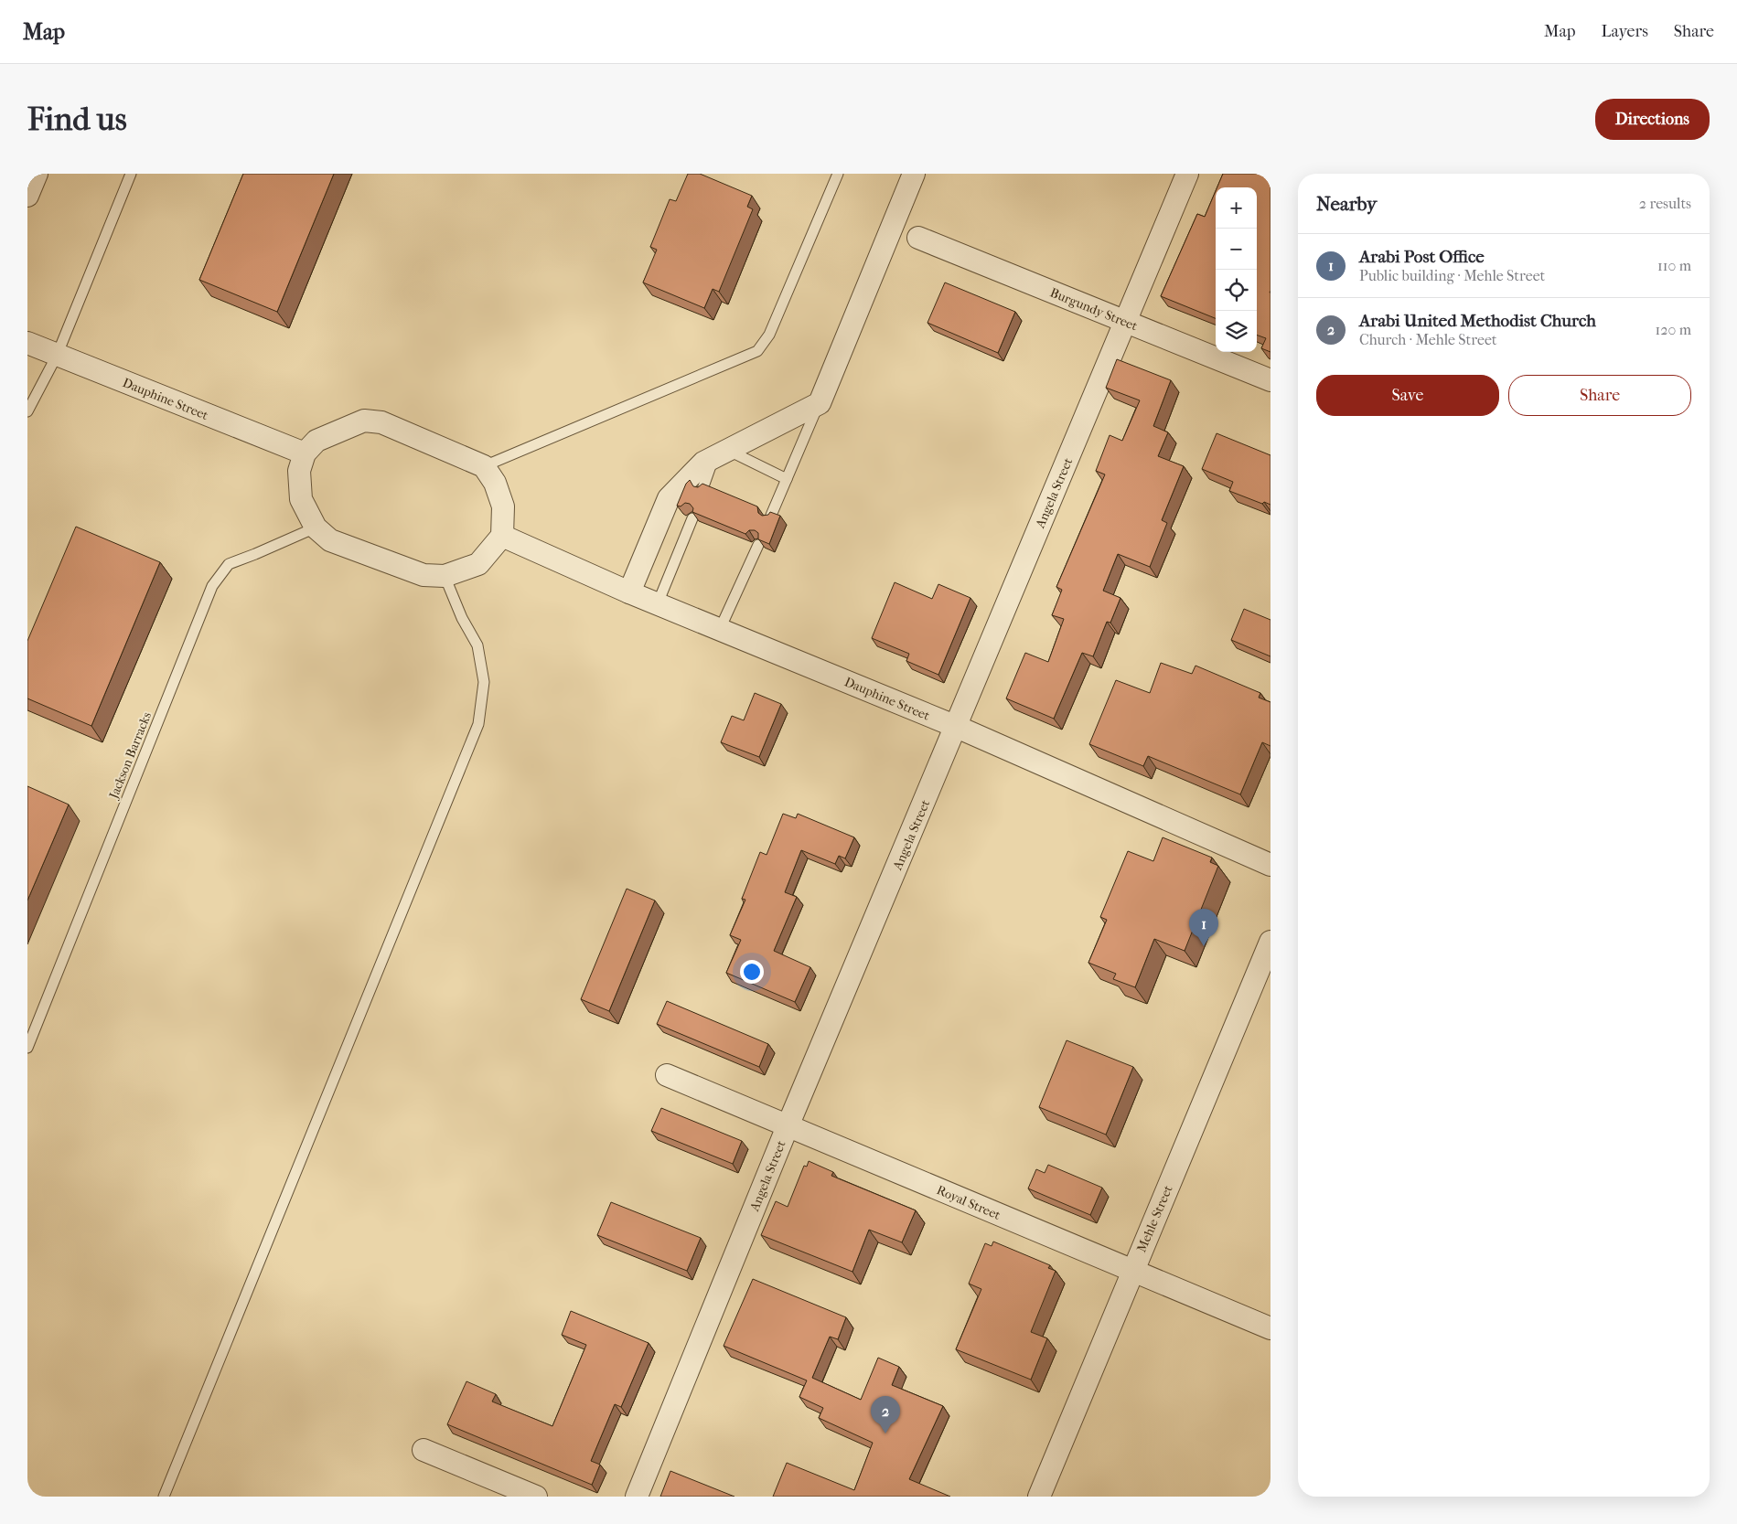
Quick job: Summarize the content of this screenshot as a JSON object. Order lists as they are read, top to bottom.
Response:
{
  "streets": {
    "street": [
      "Burgundy Street",
      "Dauphine Street",
      "Angela Street",
      "Royal Street",
      "Mehle Street"
    ],
    "lane": ["Jackson Barracks"]
  },
  "crossings": [
    ["Burgundy Street", "Angela Street"],
    ["Dauphine Street", "Angela Street"],
    ["Angela Street", "Royal Street"],
    ["Royal Street", "Mehle Street"]
  ],
  "page": {
    "header": "Map",
    "nav": ["Map", "Layers", "Share"],
    "buttons": [
      "Directions",
      ["Save", "Share"]
    ],
    "title": "Find us",
    "heading": ["Nearby", "2 results"],
    "map_buttons": ["+", "−"],
    "list": [
      {
        "mark": "1",
        "name": "Arabi Post Office",
        "note": "Public building · Mehle Street",
        "value": "110 m"
      },
      {
        "mark": "2",
        "name": "Arabi United Methodist Church",
        "note": "Church · Mehle Street",
        "value": "120 m"
      }
    ],
    "pins": ["1", "2"]
  }
}
